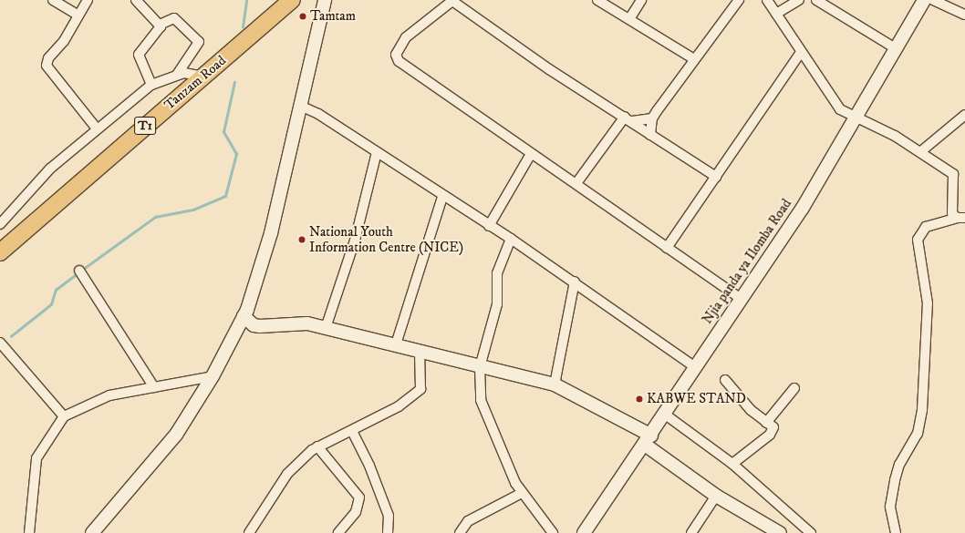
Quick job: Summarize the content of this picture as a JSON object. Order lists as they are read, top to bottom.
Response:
{
  "streets": {
    "highway": ["Tanzam Road", "T1"],
    "main road": ["Njia panda ya Ilomba Road"]
  },
  "places": ["Tamtam", "National Youth Information Centre (NICE)", "KABWE STAND"]
}
